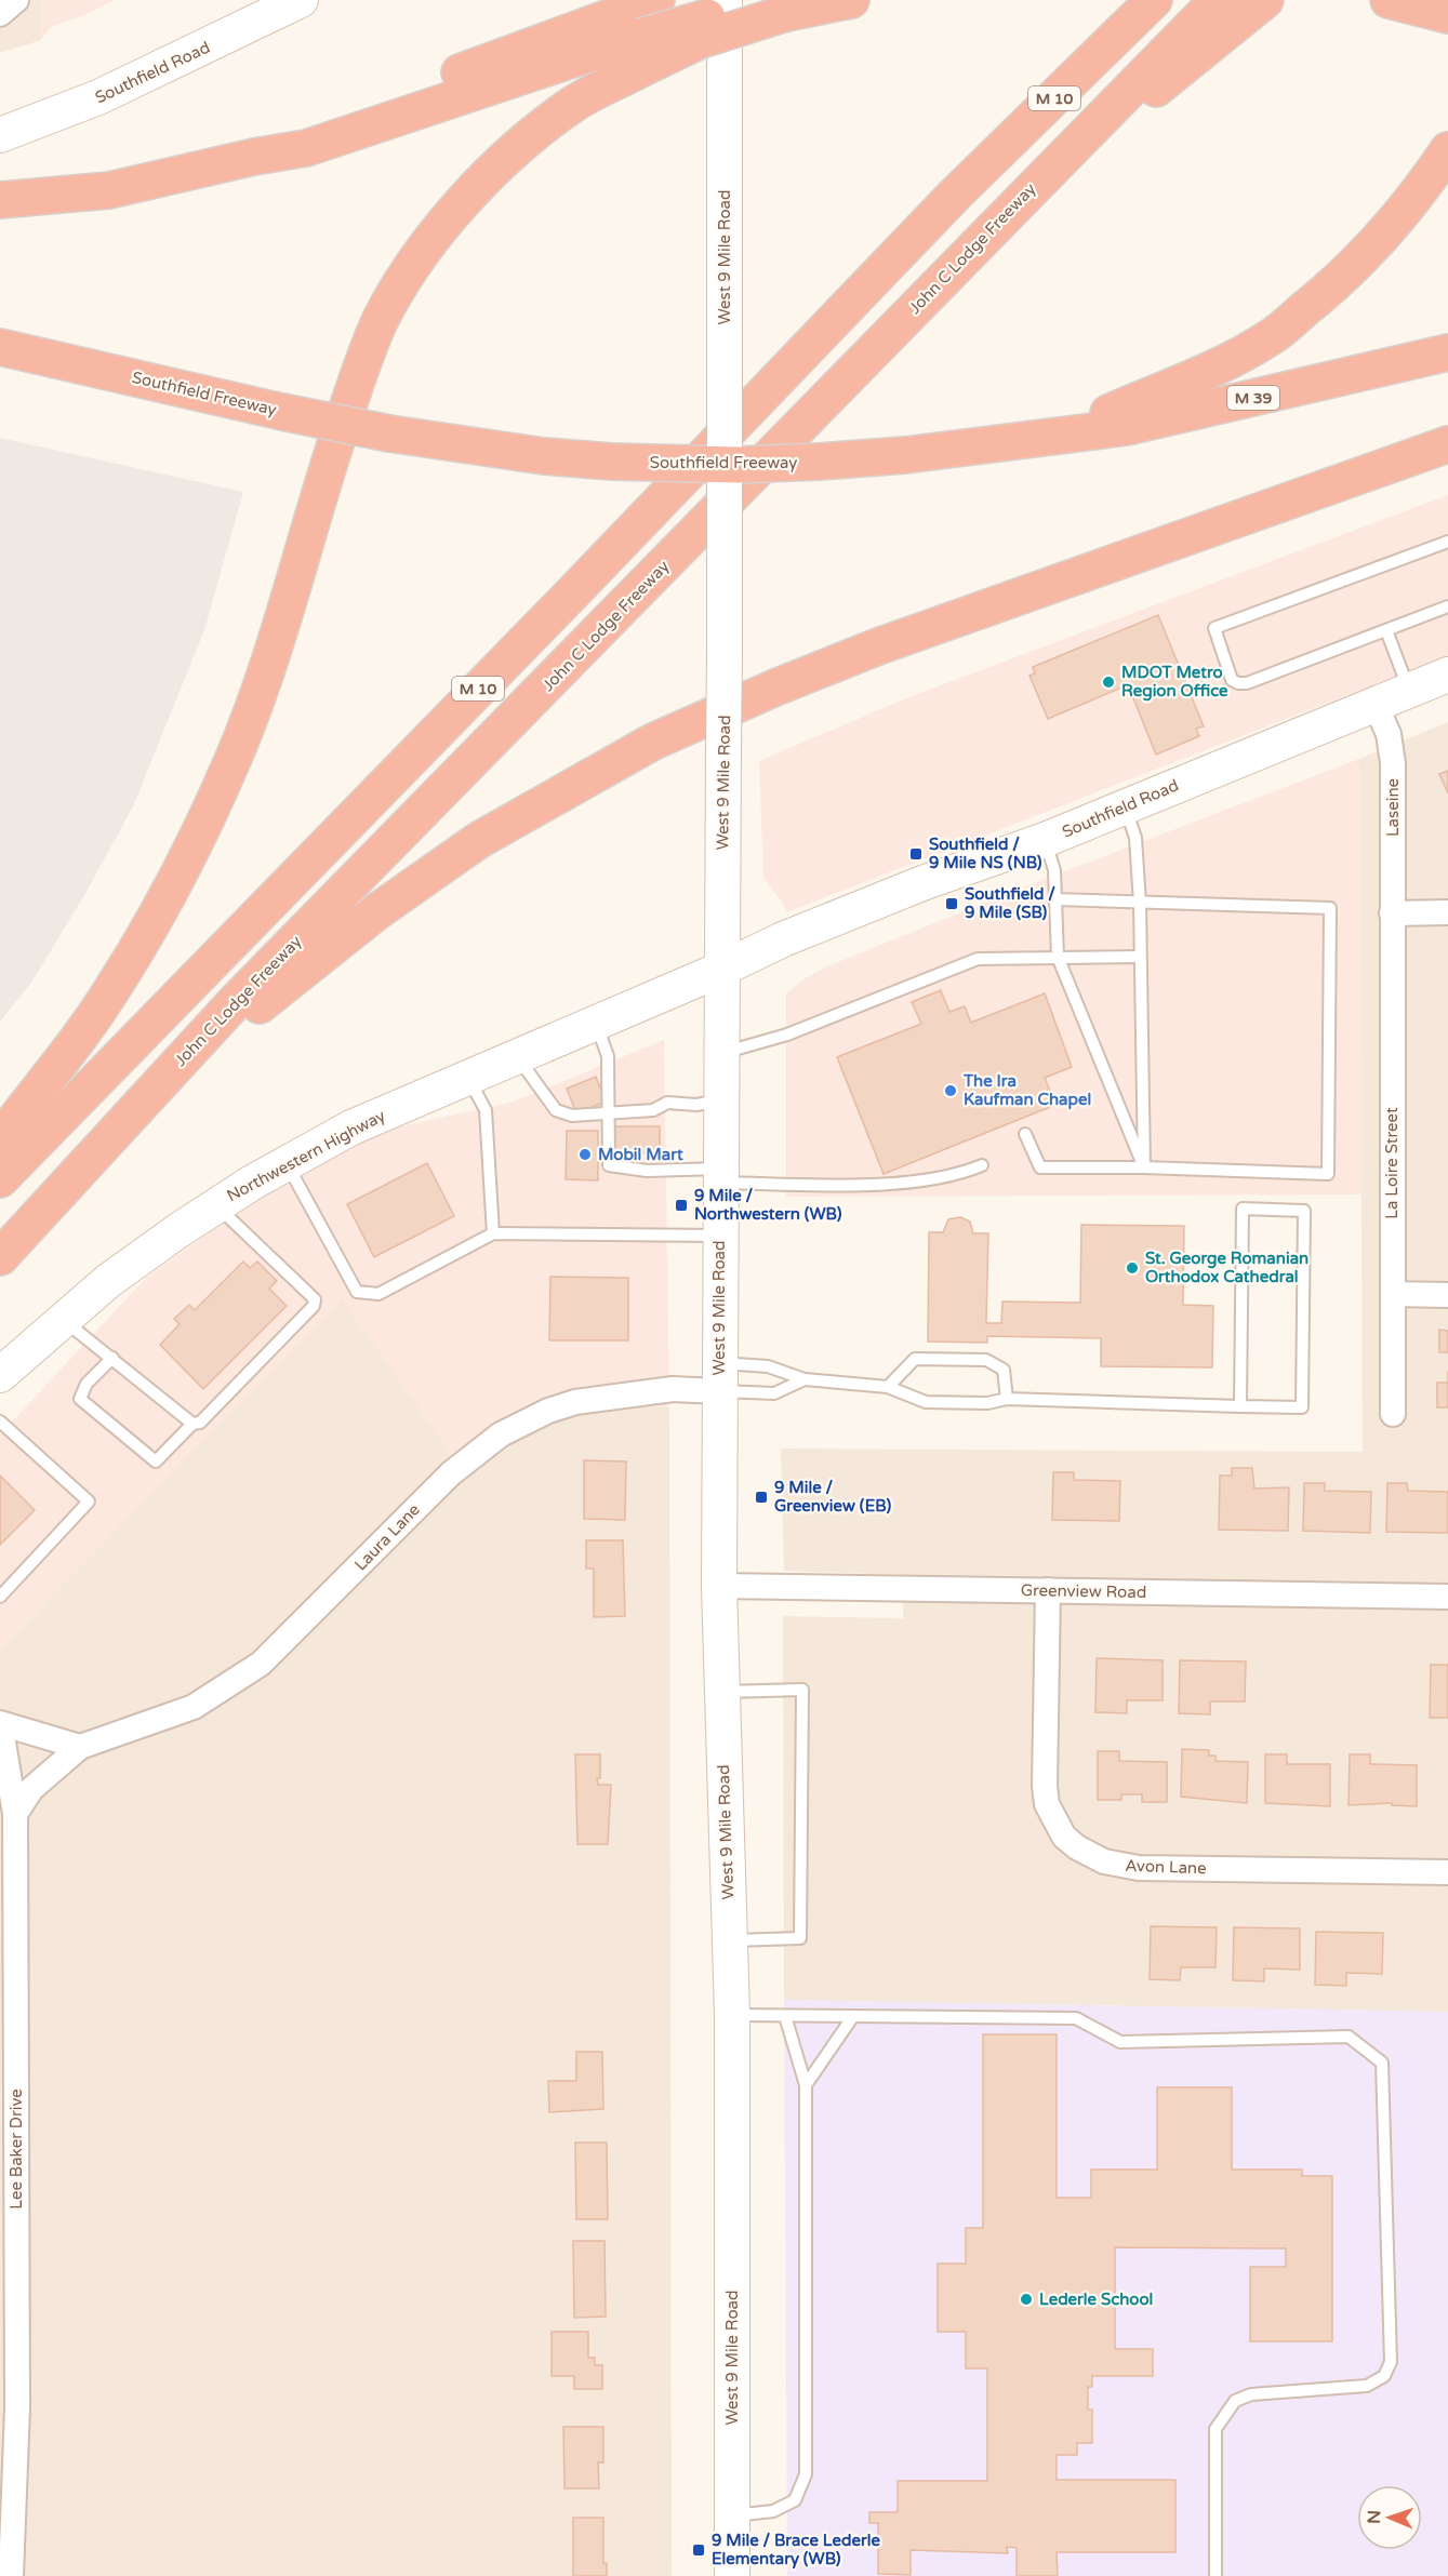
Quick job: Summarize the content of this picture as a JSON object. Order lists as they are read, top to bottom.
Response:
{
  "streets": {
    "highway": [
      "M 10",
      "John C Lodge Freeway",
      "Southfield Freeway",
      "M 39"
    ],
    "main road": ["Southfield Road", "West 9 Mile Road", "Northwestern Highway"],
    "street": [
      "Laseine",
      "La Loire Street",
      "Laura Lane",
      "Greenview Road",
      "Avon Lane",
      "Lee Baker Drive"
    ]
  },
  "crossings": [
    ["Southfield Road", "West 9 Mile Road"],
    ["Southfield Road", "Laseine"],
    ["Southfield Road", "Northwestern Highway"],
    ["West 9 Mile Road", "Northwestern Highway"],
    ["West 9 Mile Road", "Laura Lane"],
    ["West 9 Mile Road", "Greenview Road"],
    ["Laseine", "La Loire Street"],
    ["Laura Lane", "Lee Baker Drive"],
    ["Greenview Road", "Avon Lane"]
  ],
  "places": {
    "other": [
      "MDOT Metro Region Office",
      "The Ira Kaufman Chapel",
      "Mobil Mart",
      "St. George Romanian Orthodox Cathedral",
      "Lederle School"
    ],
    "transit": [
      "Southfield / 9 Mile NS (NB)",
      "Southfield / 9 Mile (SB)",
      "9 Mile / Northwestern (WB)",
      "9 Mile / Greenview (EB)",
      "9 Mile / Brace Lederle Elementary (WB)"
    ]
  },
  "north": "left"
}
